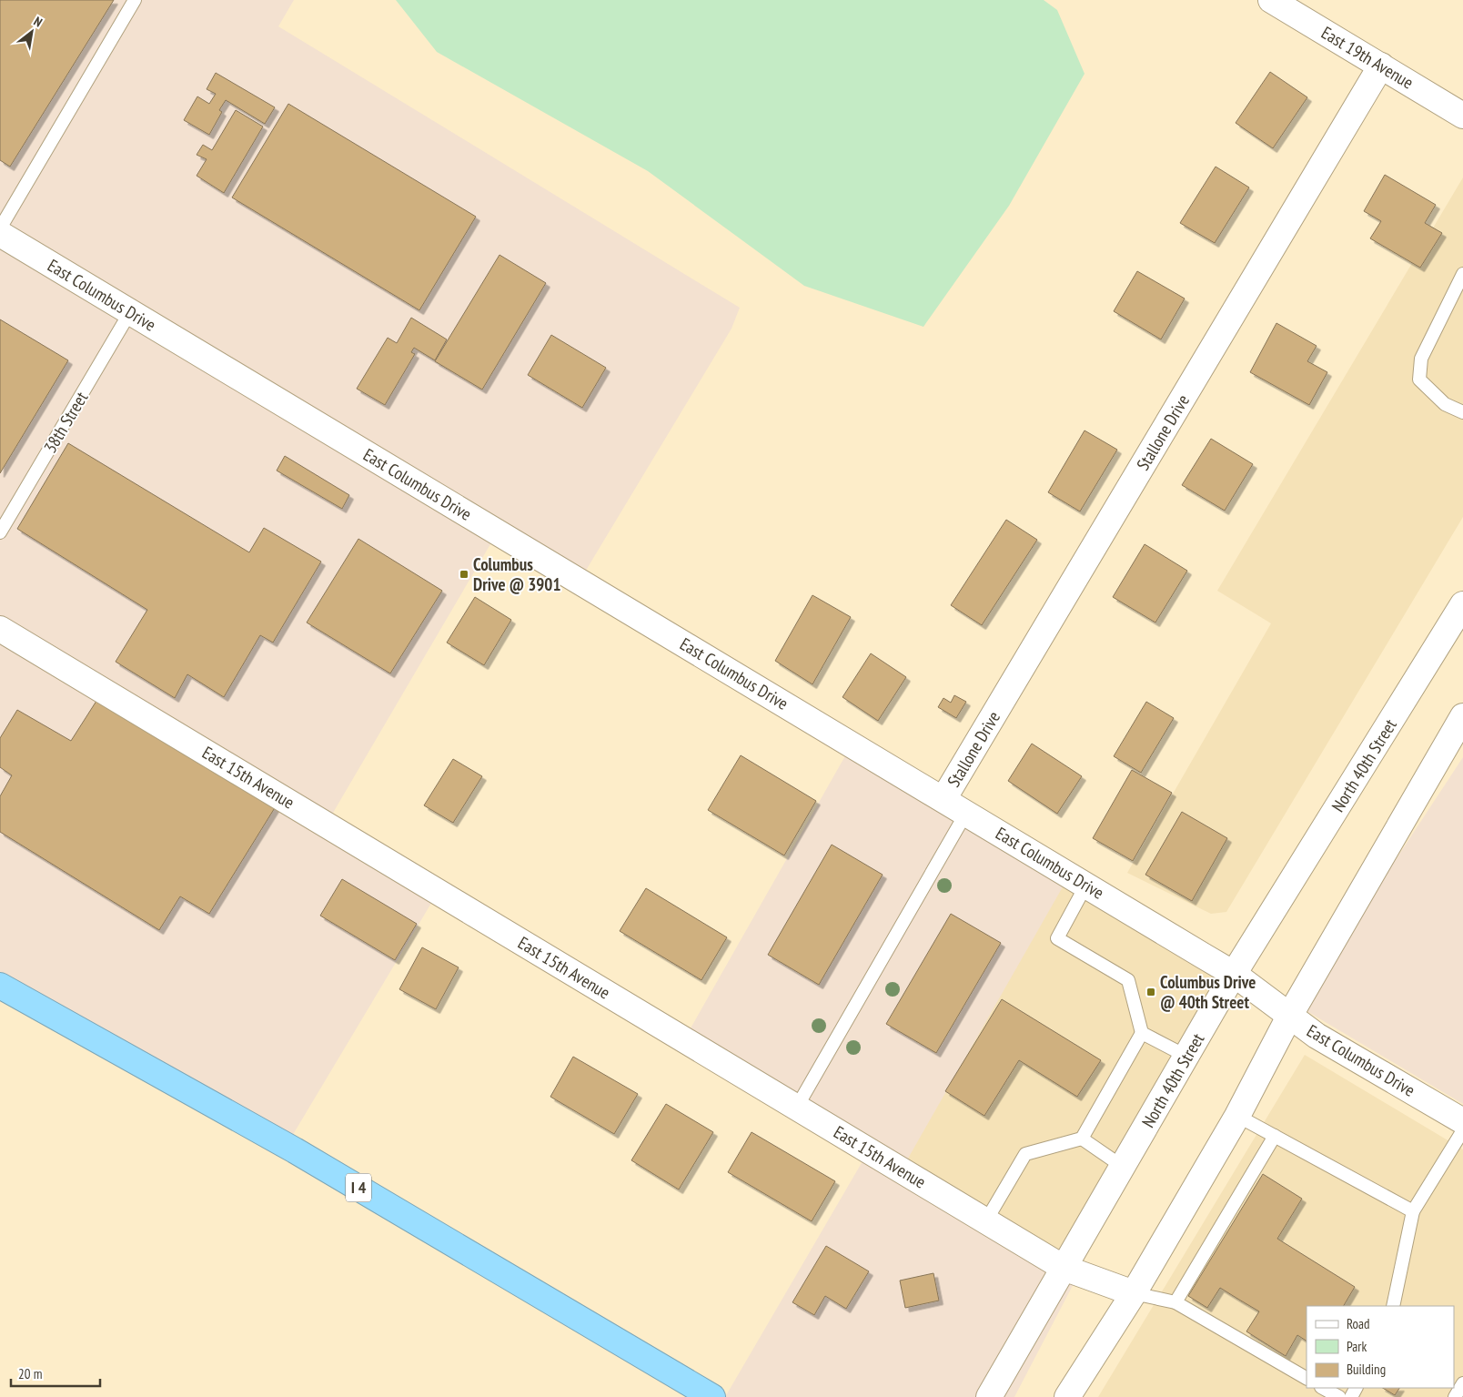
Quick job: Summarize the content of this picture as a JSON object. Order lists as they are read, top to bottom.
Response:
{
  "streets": {
    "highway": ["I 4"],
    "main road": [
      "East 19th Avenue",
      "East Columbus Drive",
      "Stallone Drive",
      "North 40th Street",
      "East 15th Avenue"
    ],
    "lane": ["38th Street"]
  },
  "crossings": [
    ["East 19th Avenue", "Stallone Drive"],
    ["East Columbus Drive", "38th Street"],
    ["East Columbus Drive", "Stallone Drive"],
    ["East Columbus Drive", "North 40th Street"],
    ["North 40th Street", "East 15th Avenue"]
  ],
  "places": {
    "transit": ["Columbus Drive @ 3901", "Columbus Drive @ 40th Street"]
  },
  "legend": ["Road", "Park", "Building"],
  "scale_bar": "20 m",
  "north": "top right"
}
